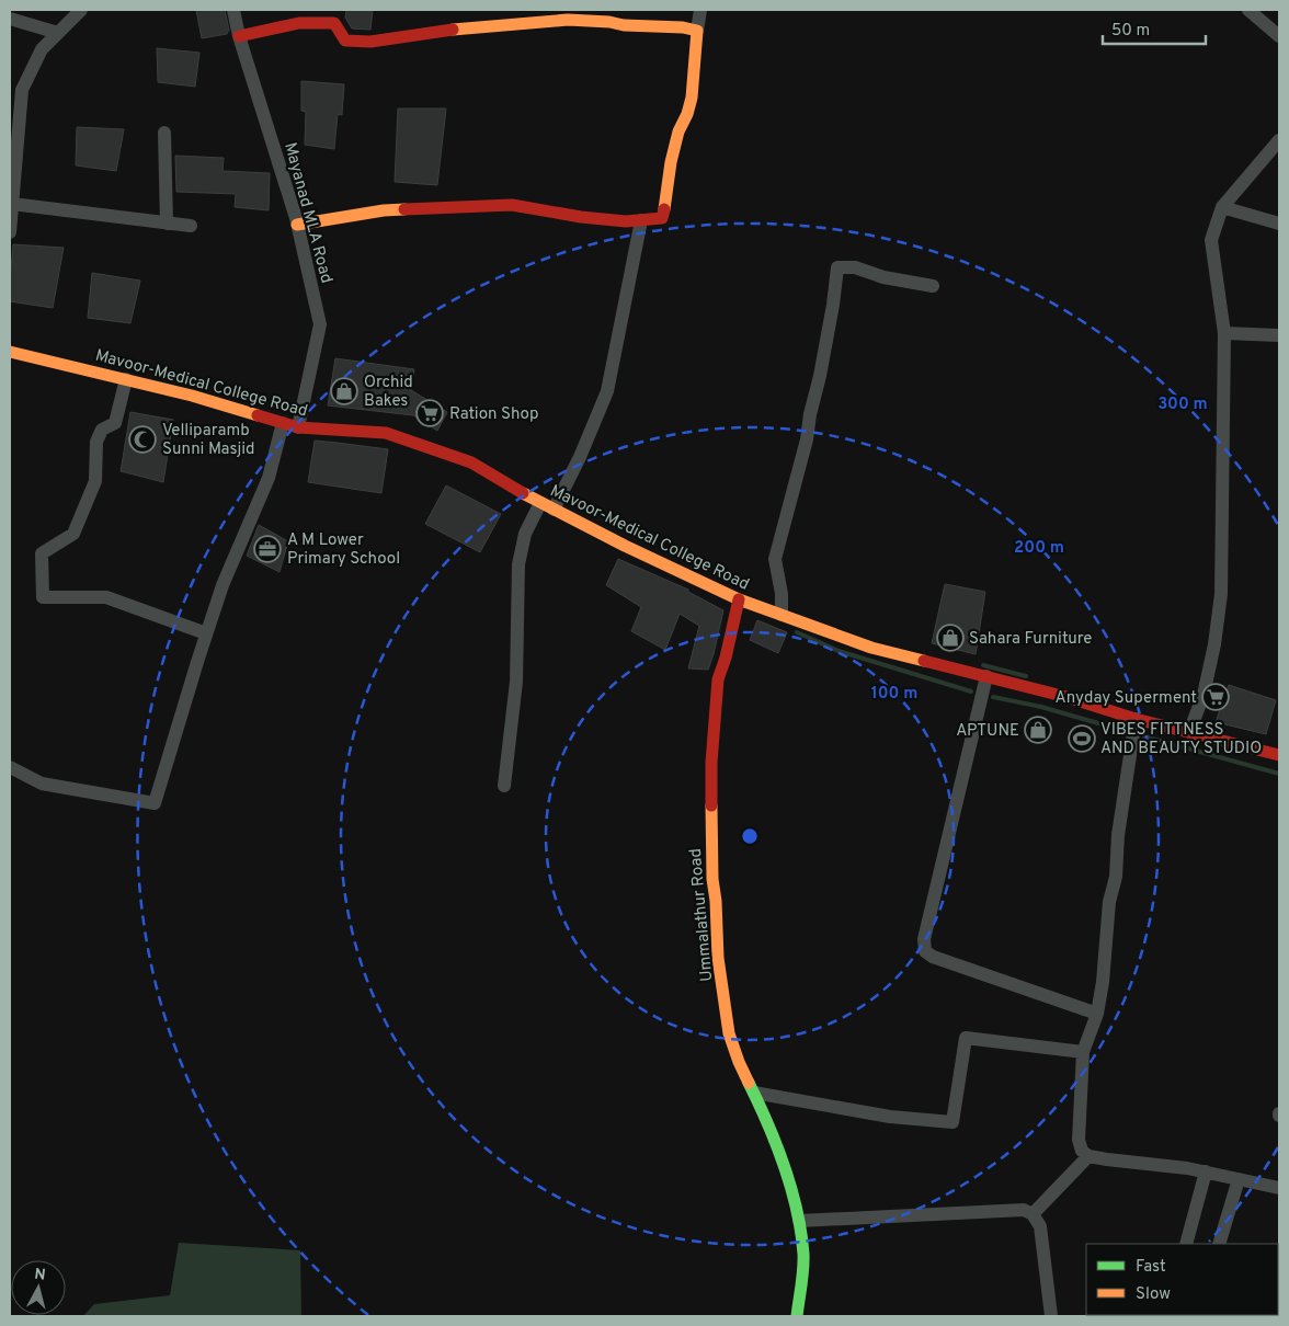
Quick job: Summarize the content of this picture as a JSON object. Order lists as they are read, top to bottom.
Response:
{
  "streets": {
    "street": ["Mayanad MLA Road", "Mavoor-Medical College Road", "Ummalathur Road"]
  },
  "crossings": [
    ["Mayanad MLA Road", "Mavoor-Medical College Road"],
    ["Mavoor-Medical College Road", "Ummalathur Road"]
  ],
  "places": {
    "shop": ["Orchid Bakes", "Sahara Furniture", "APTUNE"],
    "supermarket": ["Ration Shop", "Anyday Superment"],
    "mosque": ["Velliparamb Sunni Masjid"],
    "office": ["A M Lower Primary School"],
    "sports": ["VIBES FITTNESS AND BEAUTY STUDIO"]
  },
  "legend": ["Fast", "Slow"],
  "scale_bar": "50 m",
  "north": "top",
  "rings": ["300 m", "200 m", "100 m"]
}
